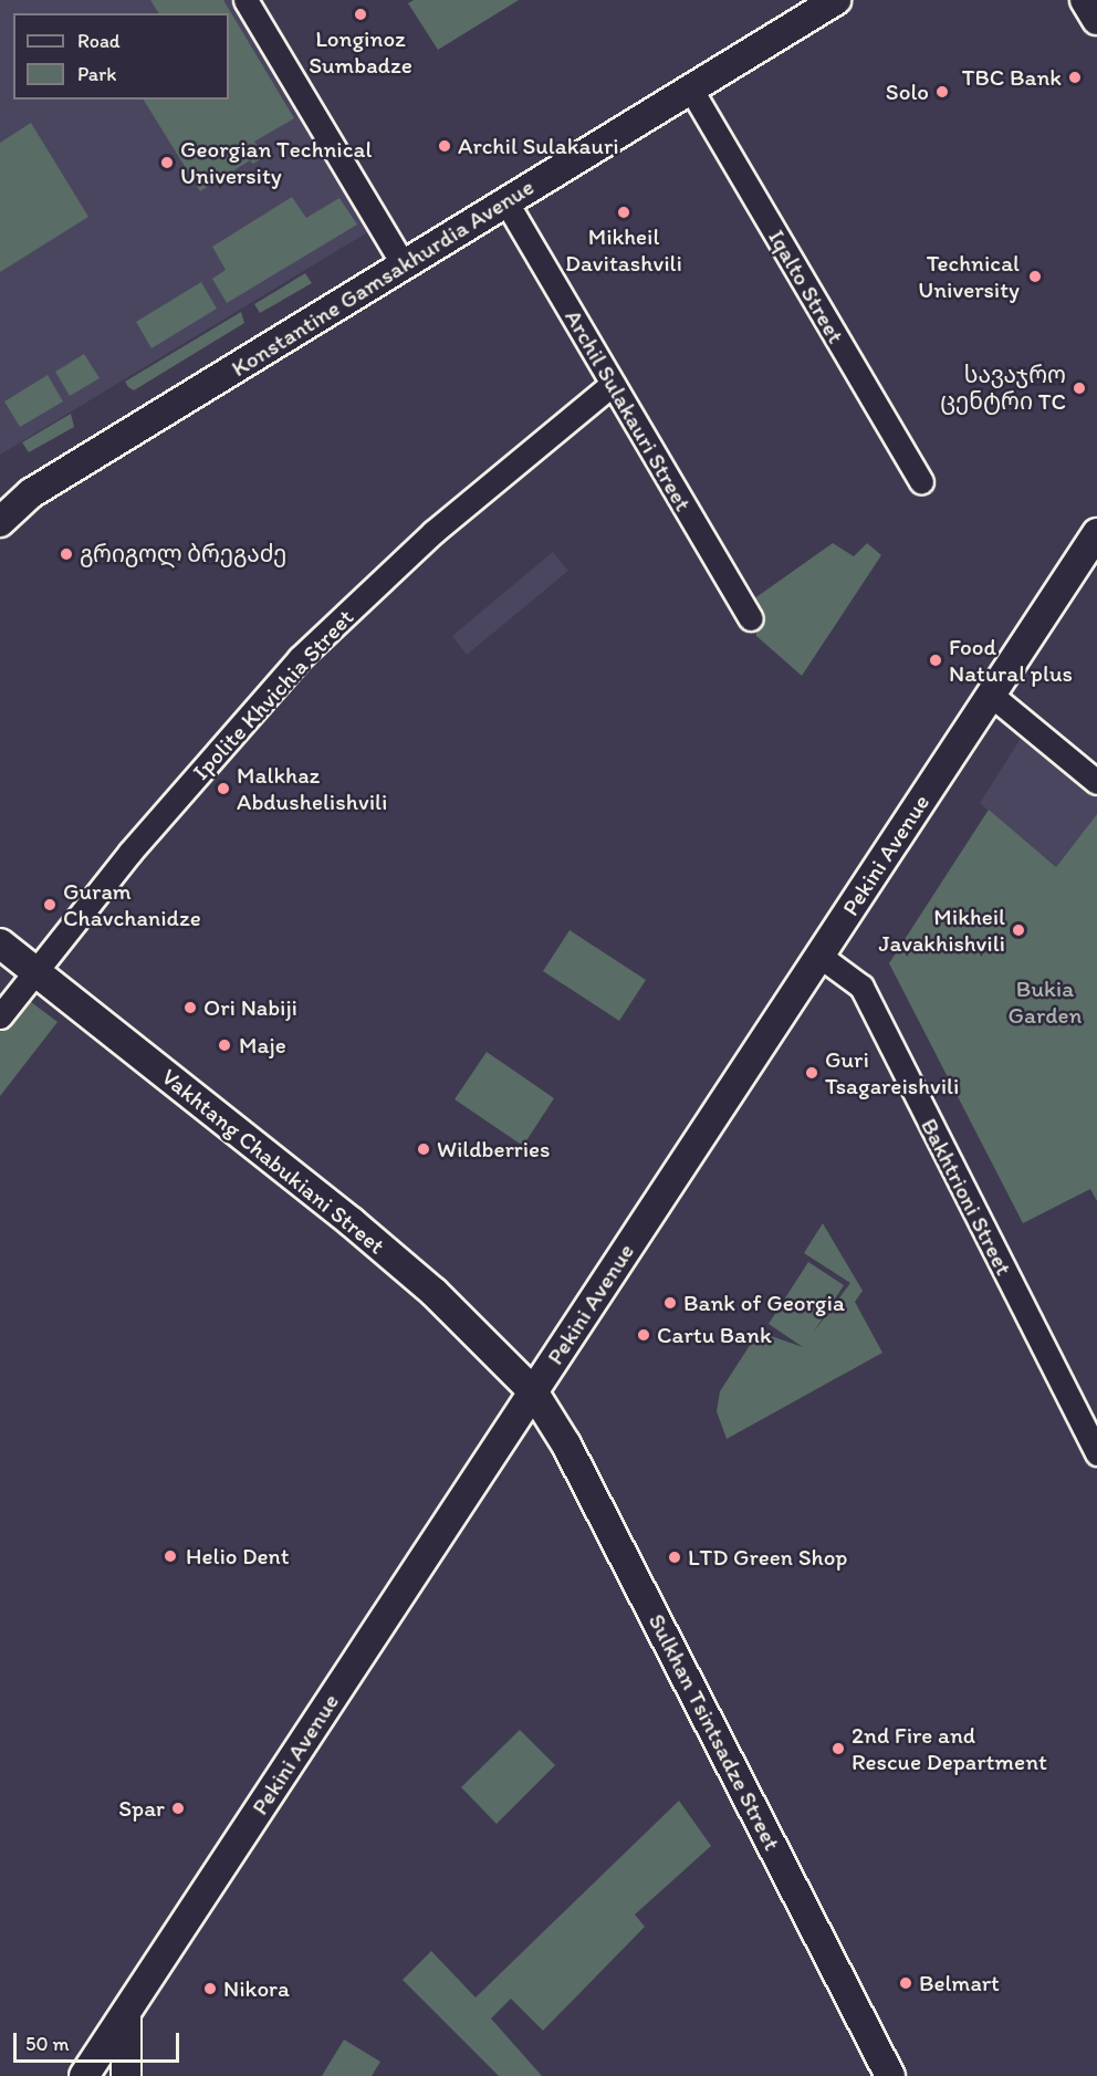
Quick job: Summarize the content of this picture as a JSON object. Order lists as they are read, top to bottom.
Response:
{
  "streets": {
    "main road": [
      "Konstantine Gamsakhurdia Avenue",
      "Pekini Avenue",
      "Vakhtang Chabukiani Street",
      "Sulkhan Tsintsadze Street"
    ],
    "street": [
      "Iqalto Street",
      "Archil Sulakauri Street",
      "Ipolite Khvichia Street",
      "Bakhtrioni Street"
    ]
  },
  "crossings": [
    ["Konstantine Gamsakhurdia Avenue", "Iqalto Street"],
    ["Konstantine Gamsakhurdia Avenue", "Archil Sulakauri Street"],
    ["Archil Sulakauri Street", "Ipolite Khvichia Street"],
    ["Ipolite Khvichia Street", "Vakhtang Chabukiani Street"],
    ["Pekini Avenue", "Vakhtang Chabukiani Street"],
    ["Pekini Avenue", "Bakhtrioni Street"],
    ["Pekini Avenue", "Sulkhan Tsintsadze Street"],
    ["Vakhtang Chabukiani Street", "Sulkhan Tsintsadze Street"]
  ],
  "parks": ["Bukia Garden"],
  "places": [
    "Longinoz Sumbadze",
    "TBC Bank",
    "Solo",
    "Archil Sulakauri",
    "Georgian Technical University",
    "Mikheil Davitashvili",
    "Technical University",
    "სავაჯრო ცენტრი TC",
    "გრიგოლ ბრეგაძე",
    "Food Natural plus",
    "Malkhaz Abdushelishvili",
    "Guram Chavchanidze",
    "Mikheil Javakhishvili",
    "Ori Nabiji",
    "Maje",
    "Guri Tsagareishvili",
    "Wildberries",
    "Bank of Georgia",
    "Cartu Bank",
    "Helio Dent",
    "LTD Green Shop",
    "2nd Fire and Rescue Department",
    "Spar",
    "Belmart",
    "Nikora"
  ],
  "legend": ["Road", "Park"],
  "scale_bar": "50 m"
}
